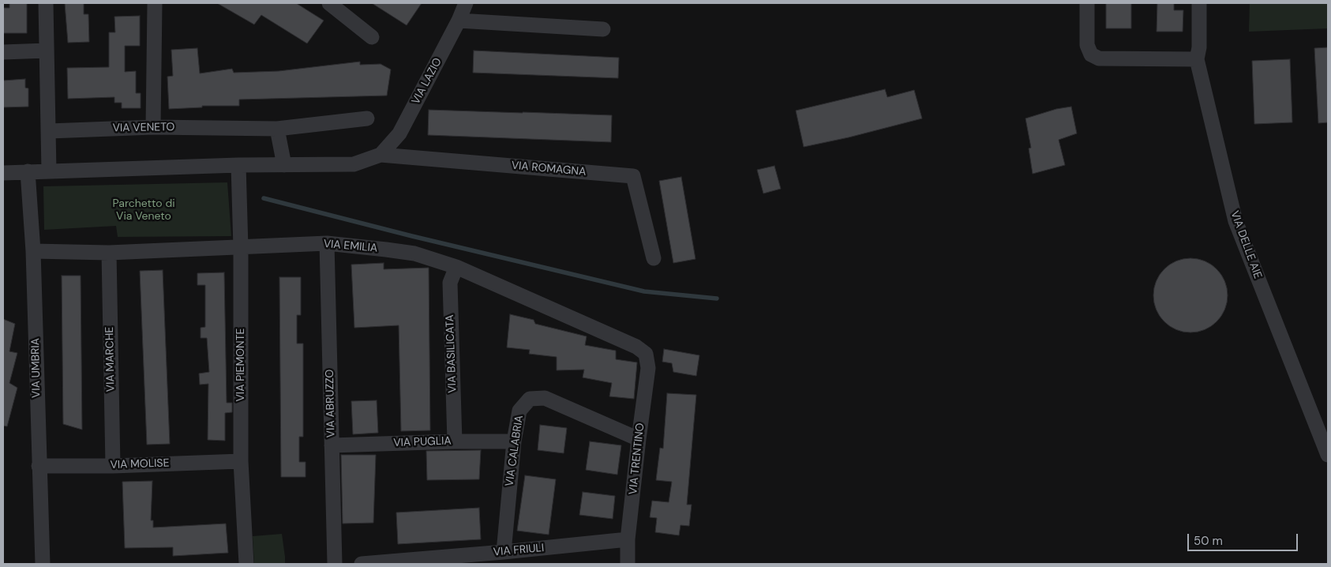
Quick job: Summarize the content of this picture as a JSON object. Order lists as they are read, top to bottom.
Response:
{
  "streets": {
    "street": [
      "VIA LAZIO",
      "VIA VENETO",
      "VIA ROMAGNA",
      "VIA DELLE AIE",
      "VIA EMILIA",
      "VIA BASILICATA",
      "VIA MARCHE",
      "VIA PIEMONTE",
      "VIA UMBRIA",
      "VIA ABRUZZO",
      "VIA PUGLIA",
      "VIA CALABRIA",
      "VIA TRENTINO",
      "VIA MOLISE",
      "VIA FRIULI"
    ]
  },
  "crossings": [
    ["VIA LAZIO", "VIA ROMAGNA"],
    ["VIA EMILIA", "VIA BASILICATA"],
    ["VIA EMILIA", "VIA MARCHE"],
    ["VIA EMILIA", "VIA PIEMONTE"],
    ["VIA EMILIA", "VIA UMBRIA"],
    ["VIA EMILIA", "VIA ABRUZZO"],
    ["VIA EMILIA", "VIA TRENTINO"],
    ["VIA BASILICATA", "VIA PUGLIA"],
    ["VIA MARCHE", "VIA MOLISE"],
    ["VIA PIEMONTE", "VIA MOLISE"],
    ["VIA UMBRIA", "VIA MOLISE"],
    ["VIA ABRUZZO", "VIA PUGLIA"],
    ["VIA PUGLIA", "VIA CALABRIA"],
    ["VIA CALABRIA", "VIA TRENTINO"],
    ["VIA CALABRIA", "VIA FRIULI"],
    ["VIA TRENTINO", "VIA FRIULI"]
  ],
  "parks": ["Parchetto di Via Veneto"],
  "scale_bar": "50 m"
}
